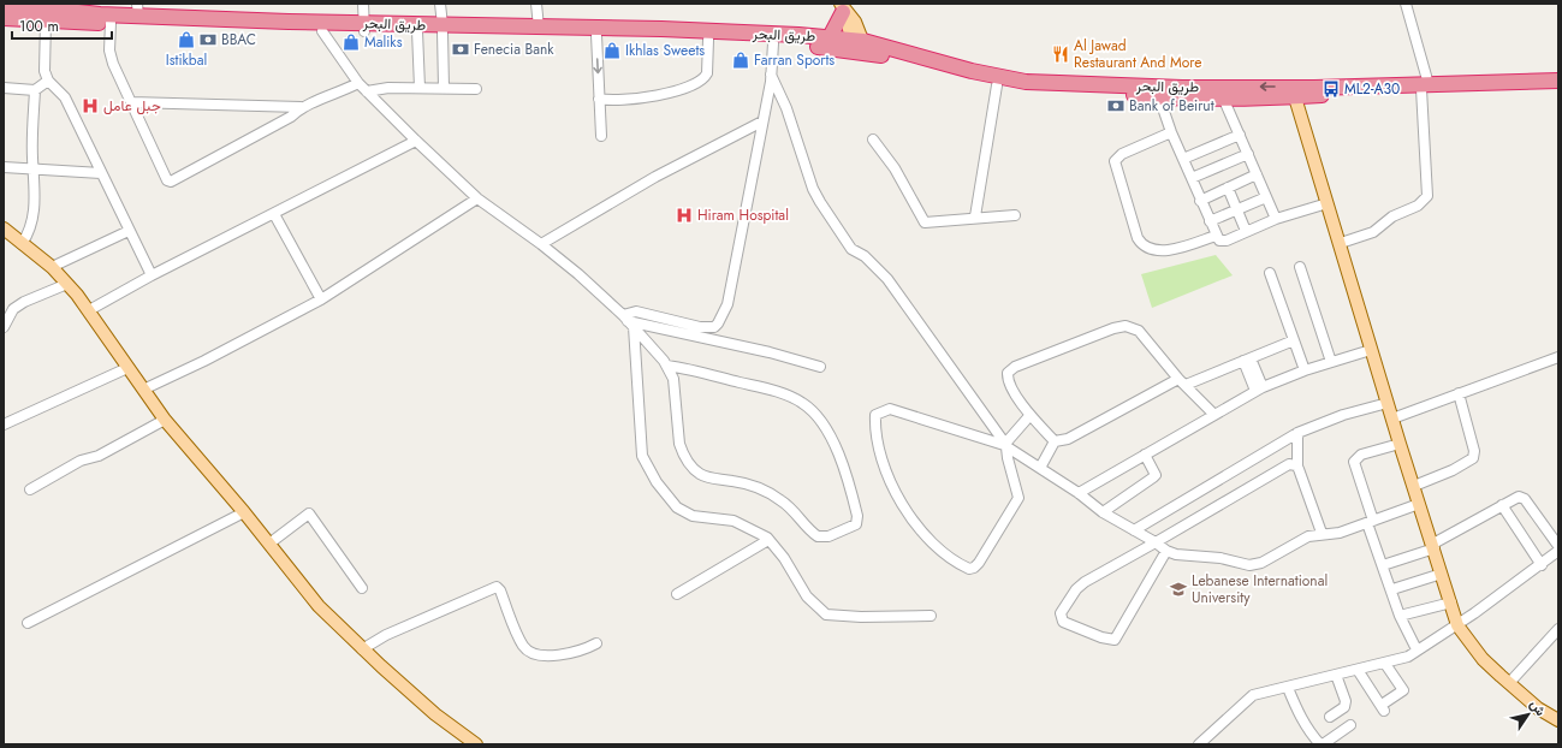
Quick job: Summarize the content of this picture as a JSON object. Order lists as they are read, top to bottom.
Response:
{
  "streets": {
    "highway": ["طريق البحر"]
  },
  "places": {
    "shop": [
      "Istikbal",
      "Maliks",
      "Ikhlas Sweets",
      "Farran Sports"
    ],
    "bank": ["BBAC", "Fenecia Bank", "Bank of Beirut"],
    "restaurant": ["Al Jawad Restaurant And More"],
    "bus stop": ["ML2-A30"],
    "hospital": ["جبل عامل", "Hiram Hospital"],
    "school or university": ["Lebanese International University"]
  },
  "scale_bar": "100 m",
  "north": "top right"
}
